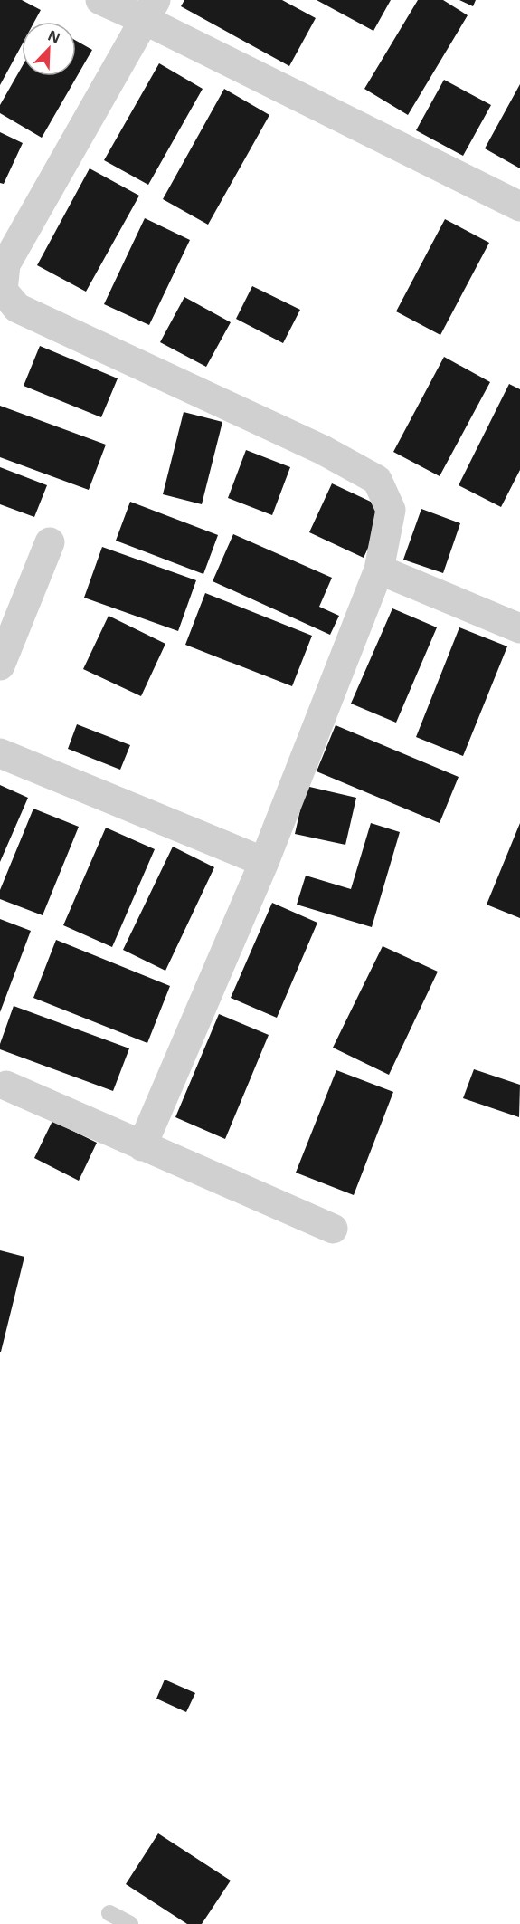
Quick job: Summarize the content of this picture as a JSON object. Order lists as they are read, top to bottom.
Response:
{
  "north": "top right"
}
